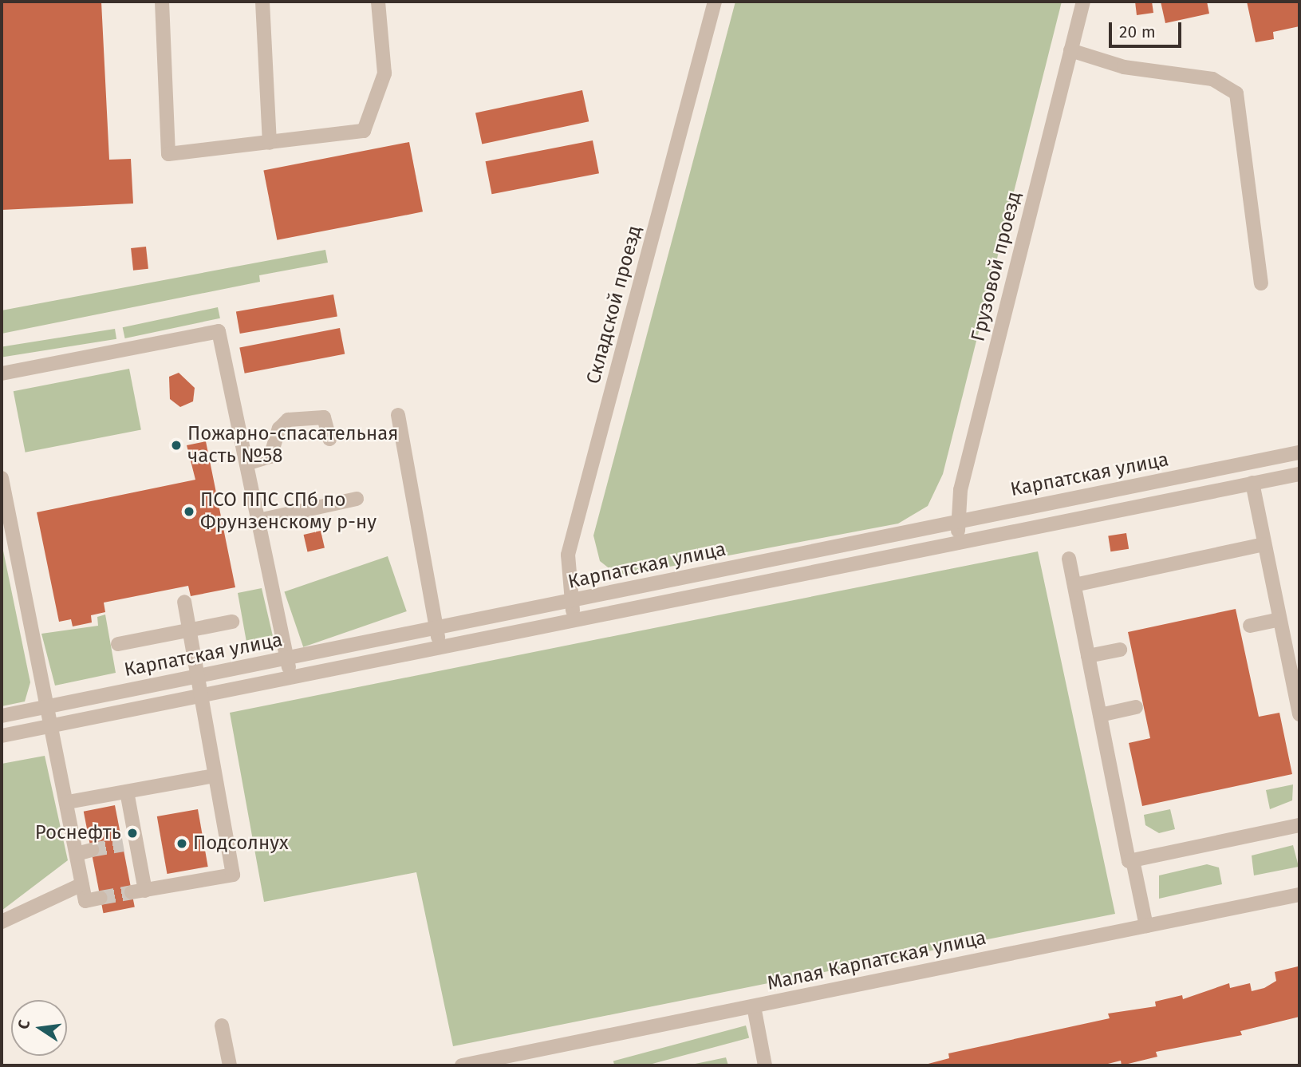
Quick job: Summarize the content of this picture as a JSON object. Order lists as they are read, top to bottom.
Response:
{
  "streets": {
    "street": [
      "Грузовой проезд",
      "Складской проезд",
      "Карпатская улица",
      "Малая Карпатская улица"
    ]
  },
  "crossings": [
    ["Грузовой проезд", "Карпатская улица"],
    ["Складской проезд", "Карпатская улица"]
  ],
  "places": [
    "Пожарно-спасательная часть №58",
    "ПСО ППС СПб по Фрунзенскому р-ну",
    "Роснефть",
    "Подсолнух"
  ],
  "scale_bar": "20 m",
  "north": "left"
}
